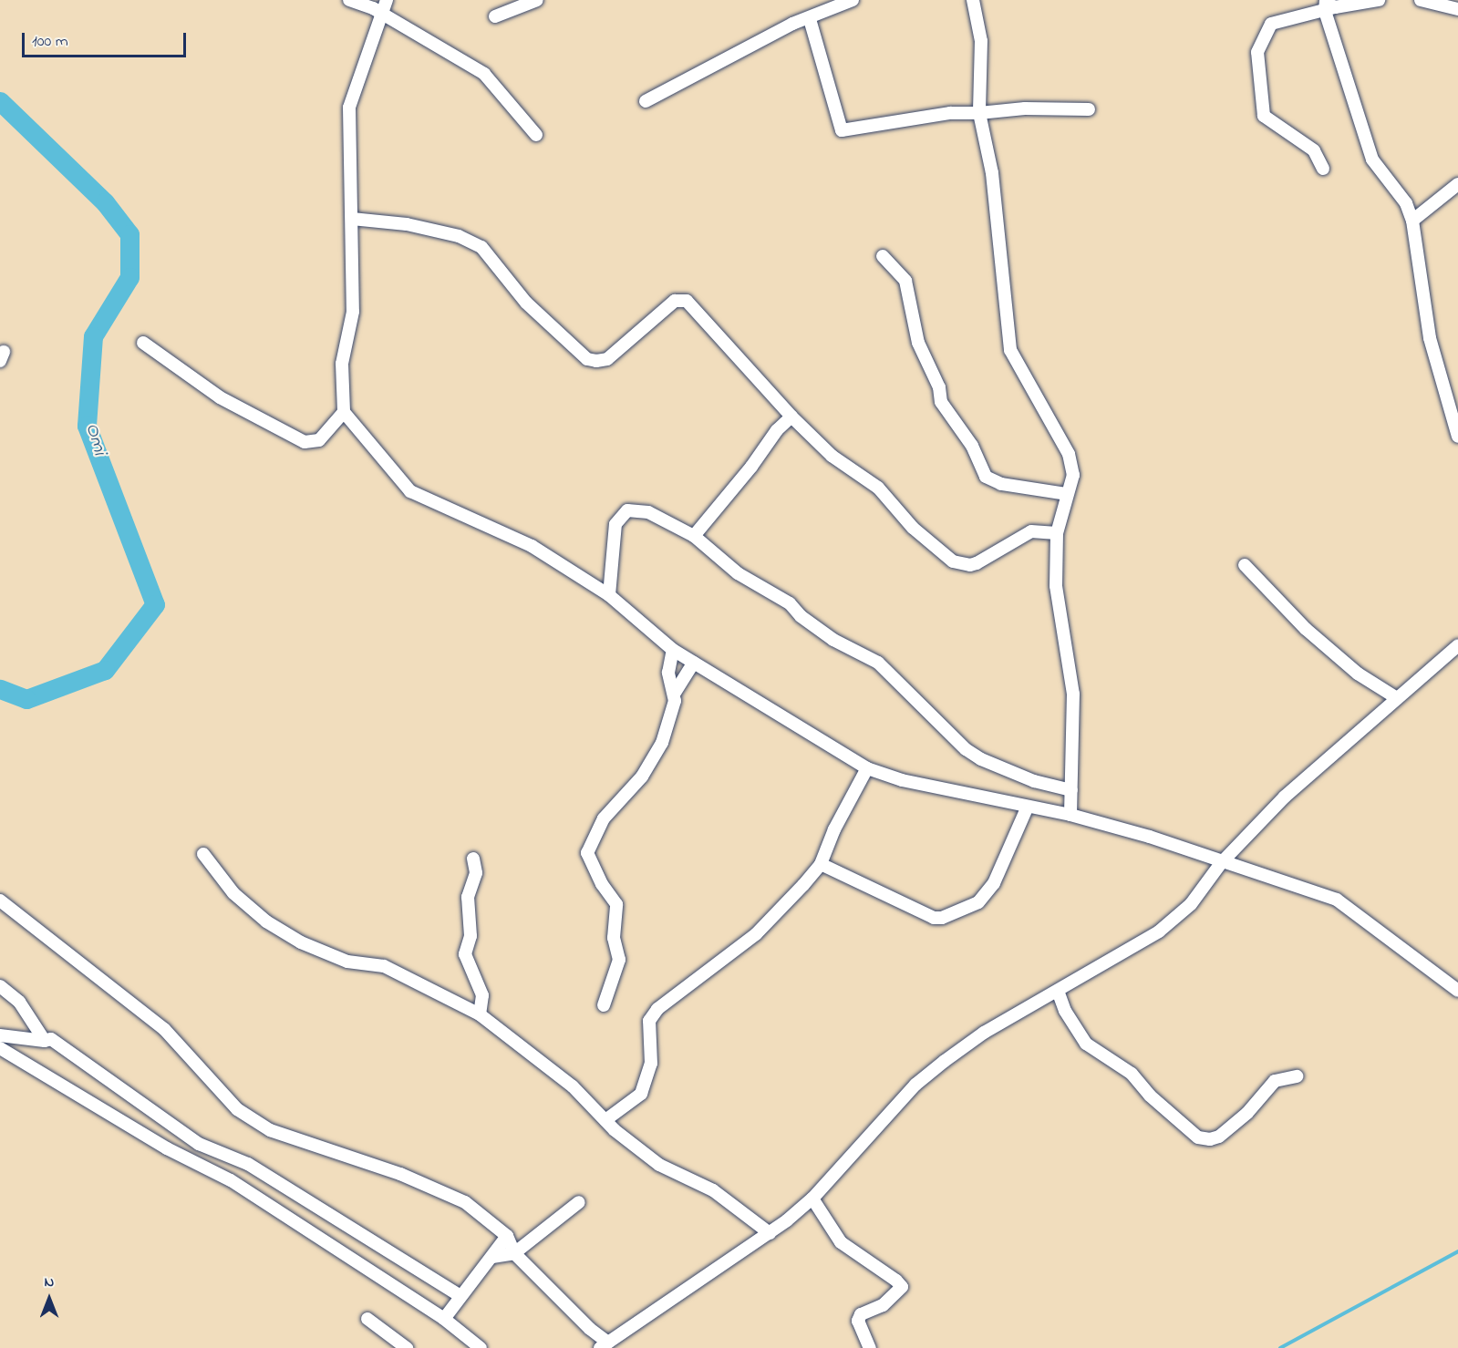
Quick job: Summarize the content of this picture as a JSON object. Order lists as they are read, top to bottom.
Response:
{
  "water": ["Omi"],
  "scale_bar": "100 m",
  "north": "top"
}
